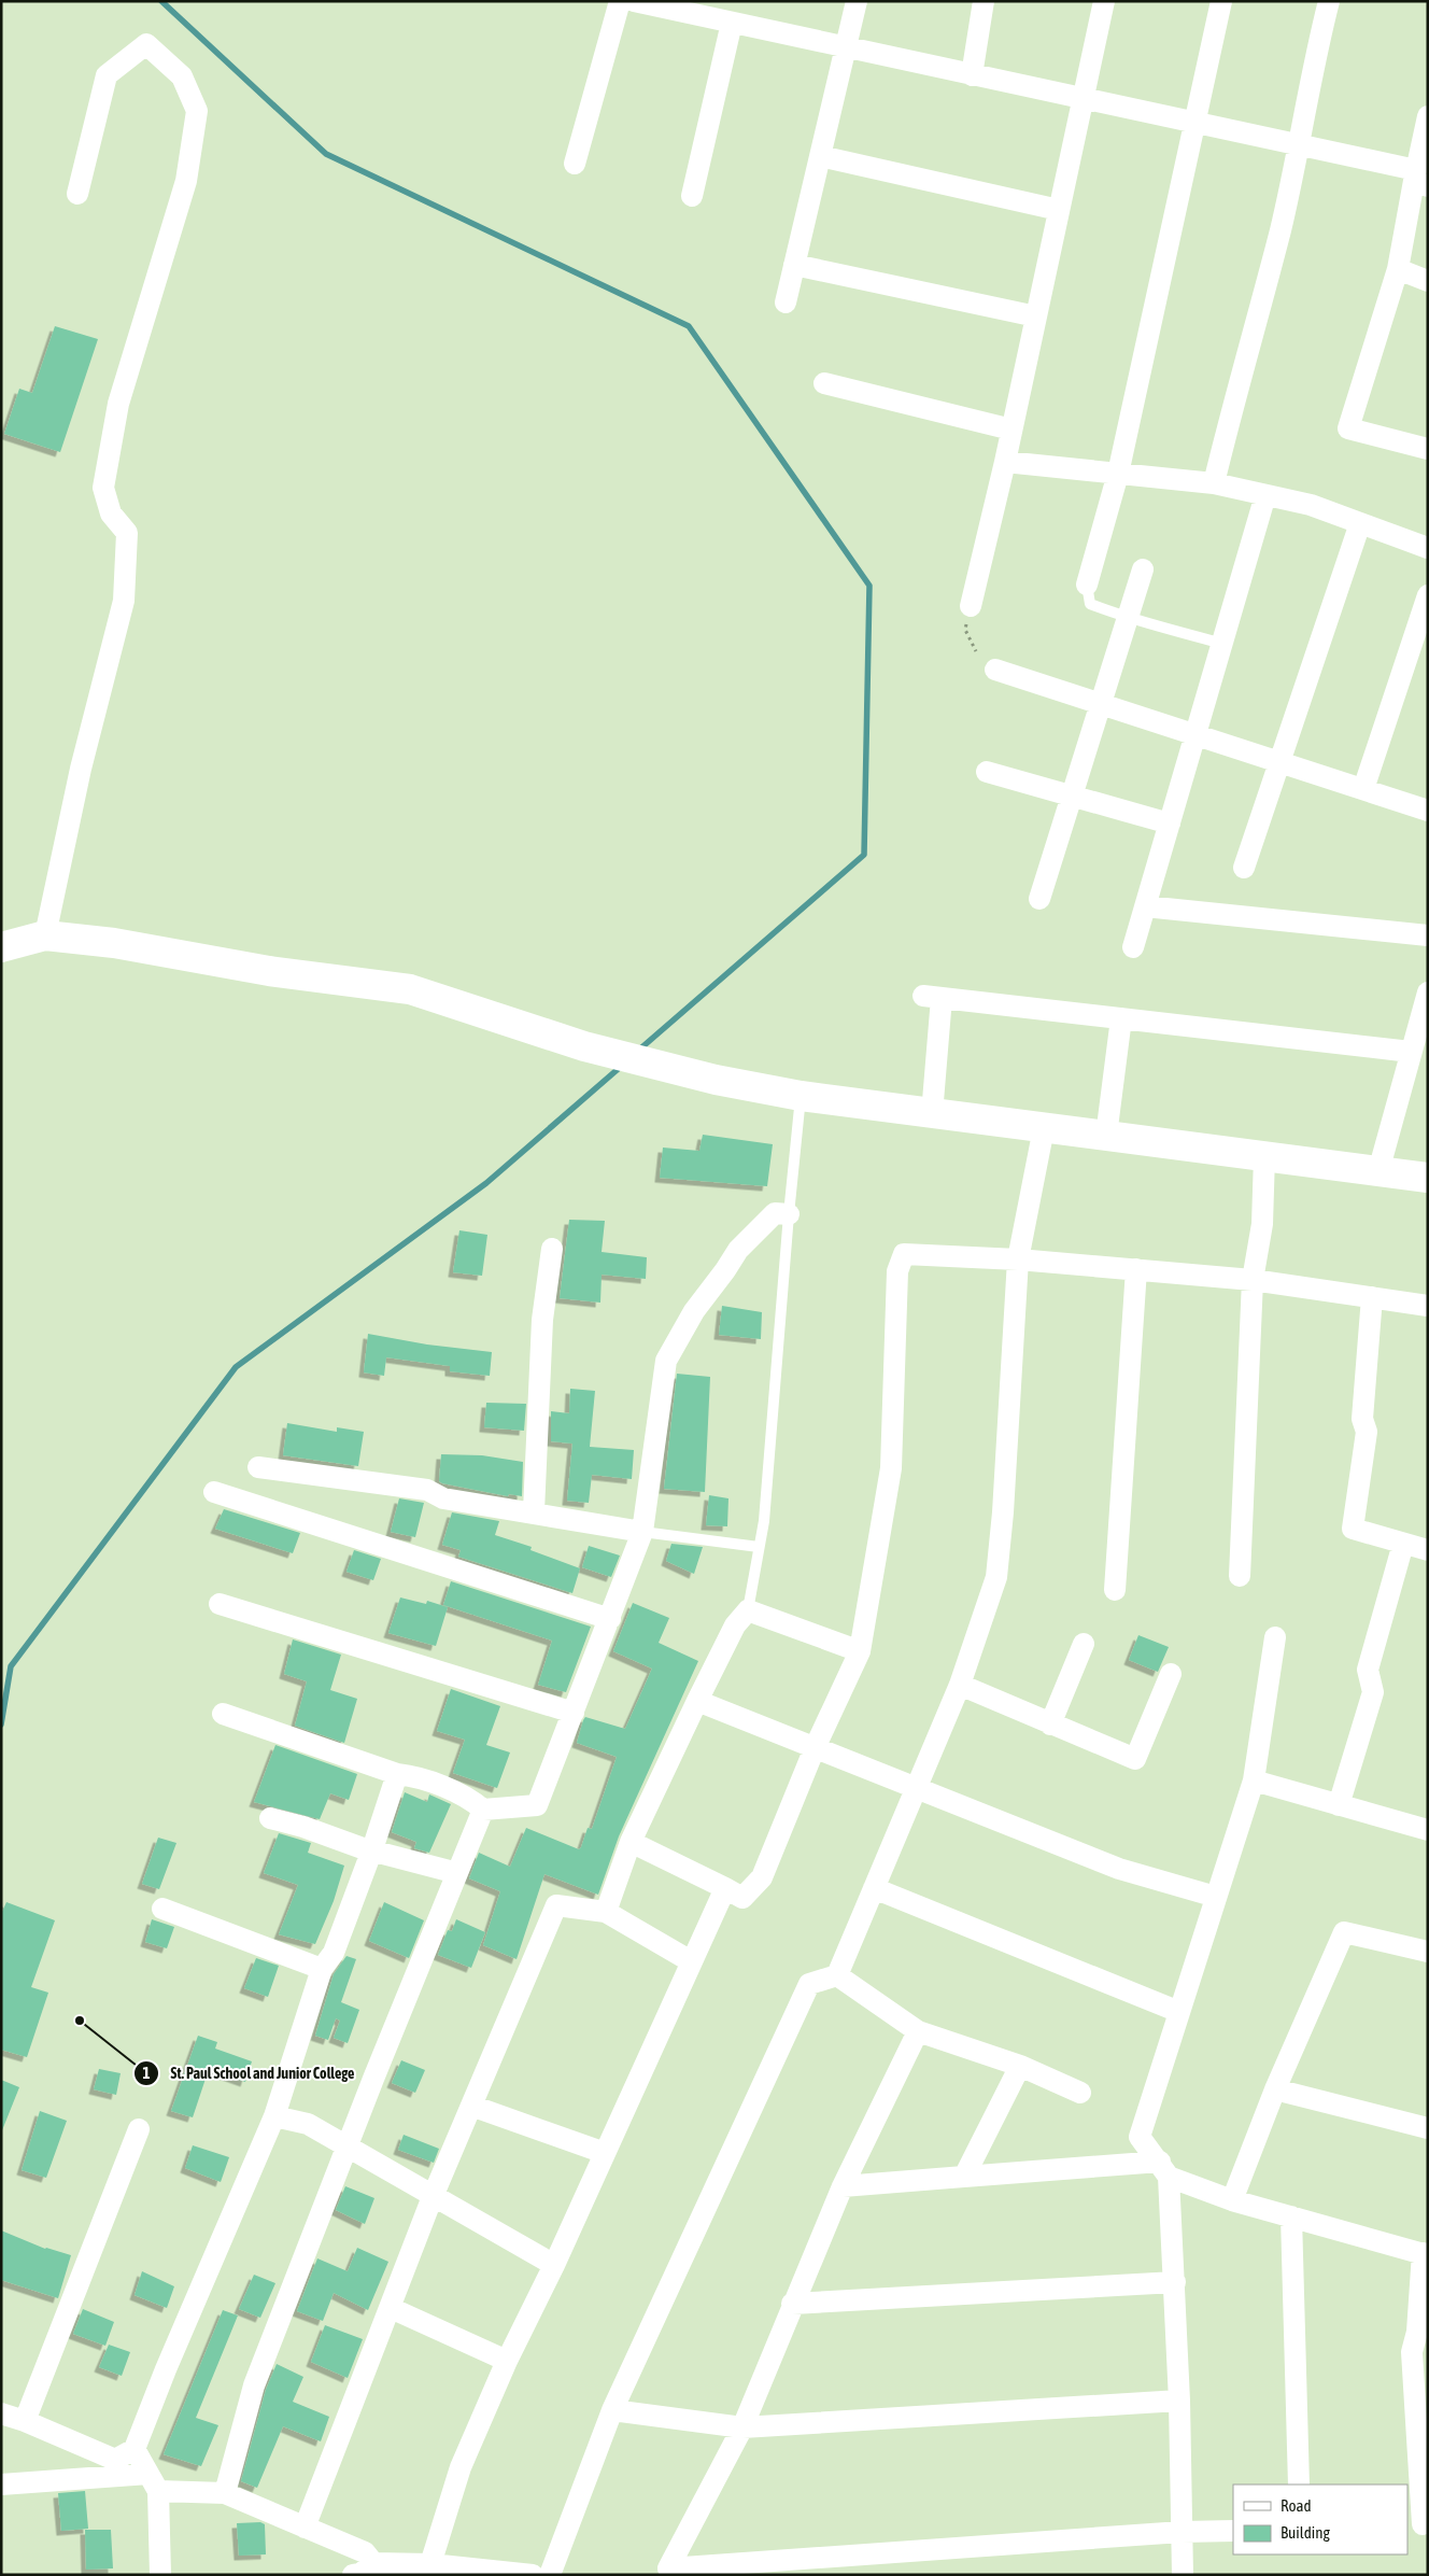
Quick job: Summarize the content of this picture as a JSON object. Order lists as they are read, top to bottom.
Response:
{
  "places": ["St. Paul School and Junior College"],
  "legend": ["Road", "Building"]
}
